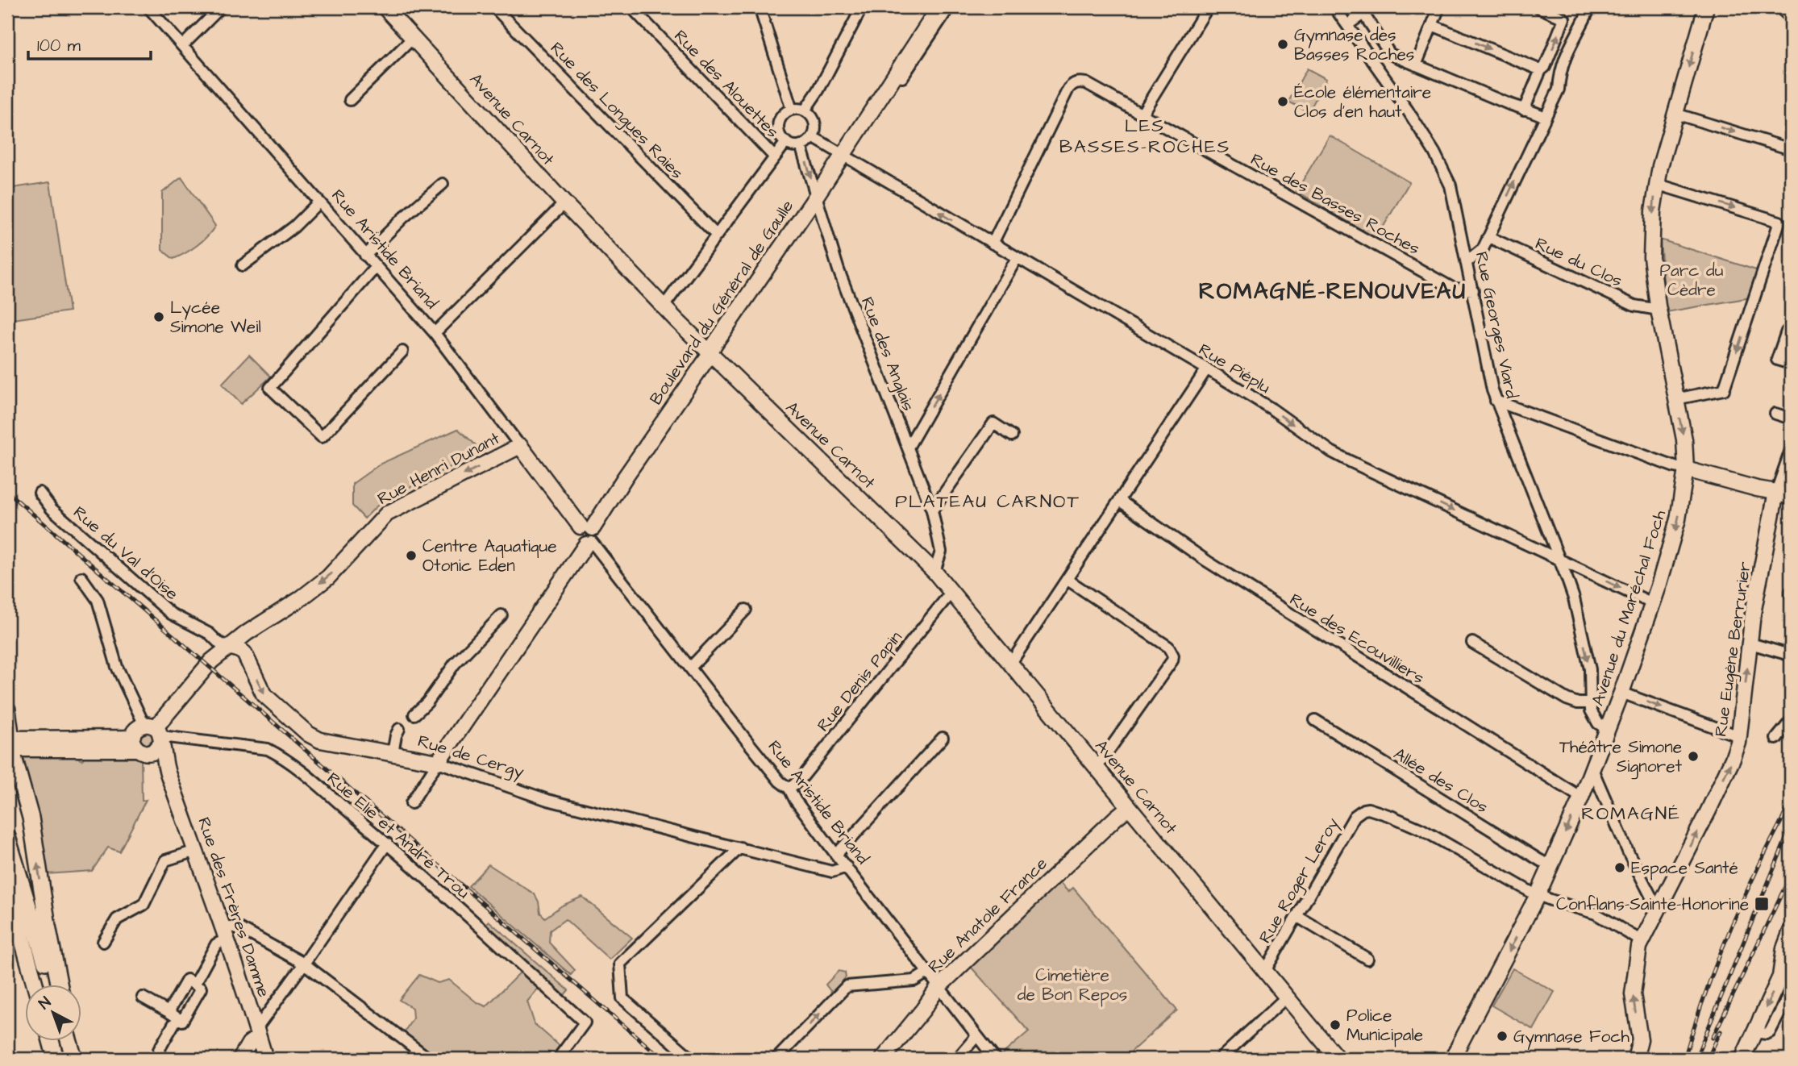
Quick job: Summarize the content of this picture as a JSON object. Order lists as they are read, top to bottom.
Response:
{
  "streets": {
    "street": [
      "Rue des Alouettes",
      "Rue des Longues Raies",
      "Avenue Carnot",
      "Rue des Basses Roches",
      "Rue Aristide Briand",
      "Rue du Clos",
      "Boulevard du Général de Gaulle",
      "Rue Georges Viard",
      "Rue des Anglais",
      "Rue Piéplu",
      "Rue Henri Dunant",
      "Rue du Val d'Oise",
      "Avenue du Maréchal Foch",
      "Rue des Ecouvilliers",
      "Rue Eugène Berrurier",
      "Rue Denis Papin",
      "Rue de Cergy",
      "Allée des Clos",
      "Rue Elie et André Trou",
      "Rue Roger Leroy",
      "Rue des Frères Damme",
      "Rue Anatole France"
    ]
  },
  "crossings": [
    ["Avenue Carnot", "Boulevard du Général de Gaulle"],
    ["Avenue Carnot", "Rue des Anglais"],
    ["Avenue Carnot", "Rue Denis Papin"],
    ["Avenue Carnot", "Rue Roger Leroy"],
    ["Avenue Carnot", "Rue Anatole France"],
    ["Rue des Basses Roches", "Rue Georges Viard"],
    ["Rue des Basses Roches", "Rue Piéplu"],
    ["Rue Aristide Briand", "Boulevard du Général de Gaulle"],
    ["Rue Aristide Briand", "Rue Henri Dunant"],
    ["Rue Aristide Briand", "Rue Denis Papin"],
    ["Rue Aristide Briand", "Rue de Cergy"],
    ["Rue Aristide Briand", "Rue Anatole France"],
    ["Rue du Clos", "Avenue du Maréchal Foch"],
    ["Boulevard du Général de Gaulle", "Rue des Anglais"],
    ["Boulevard du Général de Gaulle", "Rue Piéplu"],
    ["Boulevard du Général de Gaulle", "Rue de Cergy"],
    ["Rue Georges Viard", "Rue Piéplu"],
    ["Rue des Anglais", "Rue Piéplu"],
    ["Rue Piéplu", "Avenue du Maréchal Foch"],
    ["Rue Henri Dunant", "Rue du Val d'Oise"],
    ["Avenue du Maréchal Foch", "Rue des Ecouvilliers"],
    ["Avenue du Maréchal Foch", "Allée des Clos"],
    ["Avenue du Maréchal Foch", "Rue Roger Leroy"],
    ["Rue Elie et André Trou", "Rue des Frères Damme"]
  ],
  "one_way": ["Rue Henri Dunant", "Avenue du Maréchal Foch", "Rue Eugène Berrurier"],
  "districts": [
    "LES BASSES-ROCHES",
    "ROMAGNÉ-RENOUVEAU",
    "PLATEAU CARNOT",
    "ROMAGNÉ"
  ],
  "parks": ["Parc du Cèdre", "Cimetière de Bon Repos"],
  "places": {
    "other": [
      "Gymnase des Basses Roches",
      "École élémentaire Clos d'en haut",
      "Lycée Simone Weil",
      "Centre Aquatique Otonic Eden",
      "Théâtre Simone Signoret",
      "Espace Santé",
      "Police Municipale",
      "Gymnase Foch"
    ],
    "transit": ["Conflans-Sainte-Honorine"]
  },
  "scale_bar": "100 m",
  "north": "top left"
}
